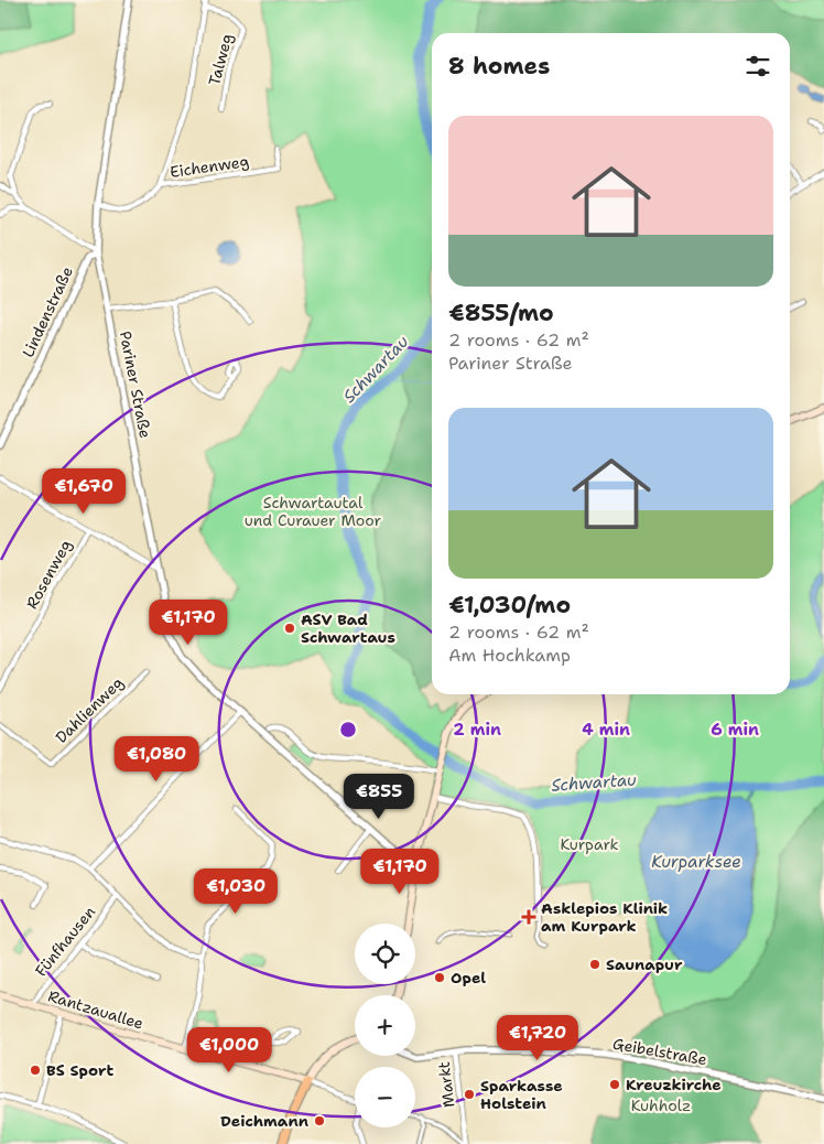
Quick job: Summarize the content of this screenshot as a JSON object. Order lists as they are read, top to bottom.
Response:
{
  "streets": {
    "main road": ["Rantzauallee"],
    "street": [
      "Talweg",
      "Eichenweg",
      "Lindenstraße",
      "Pariner Straße",
      "Rosenweg",
      "Dahlienweg",
      "Fünfhausen",
      "Geibelstraße",
      "Markt"
    ]
  },
  "crossings": [
    ["Eichenweg", "Pariner Straße"],
    ["Lindenstraße", "Pariner Straße"],
    ["Fünfhausen", "Rantzauallee"],
    ["Geibelstraße", "Markt"]
  ],
  "water": ["Schwartau", "Kurparksee"],
  "parks": ["Schwartautal und Curauer Moor", "Kurpark", "Kuhholz"],
  "places": {
    "other": [
      "ASV Bad Schwartaus",
      "Saunapur",
      "Opel",
      "BS Sport",
      "Kreuzkirche",
      "Sparkasse Holstein",
      "Deichmann"
    ],
    "health": ["Asklepios Klinik am Kurpark"]
  },
  "page": {
    "heading": "8 homes",
    "list": [
      {
        "name": "€855/mo",
        "note": "2 rooms · 62 m² · Pariner Straße"
      },
      {
        "name": "€1,030/mo",
        "note": "2 rooms · 62 m² · Am Hochkamp"
      }
    ],
    "price": [
      "€1,670",
      "€1,170",
      "€1,080",
      "€855",
      "€1,170",
      "€1,030",
      "€1,720",
      "€1,000"
    ],
    "map_buttons": ["+", "−"]
  },
  "rings": ["2 min", "4 min", "6 min"]
}
